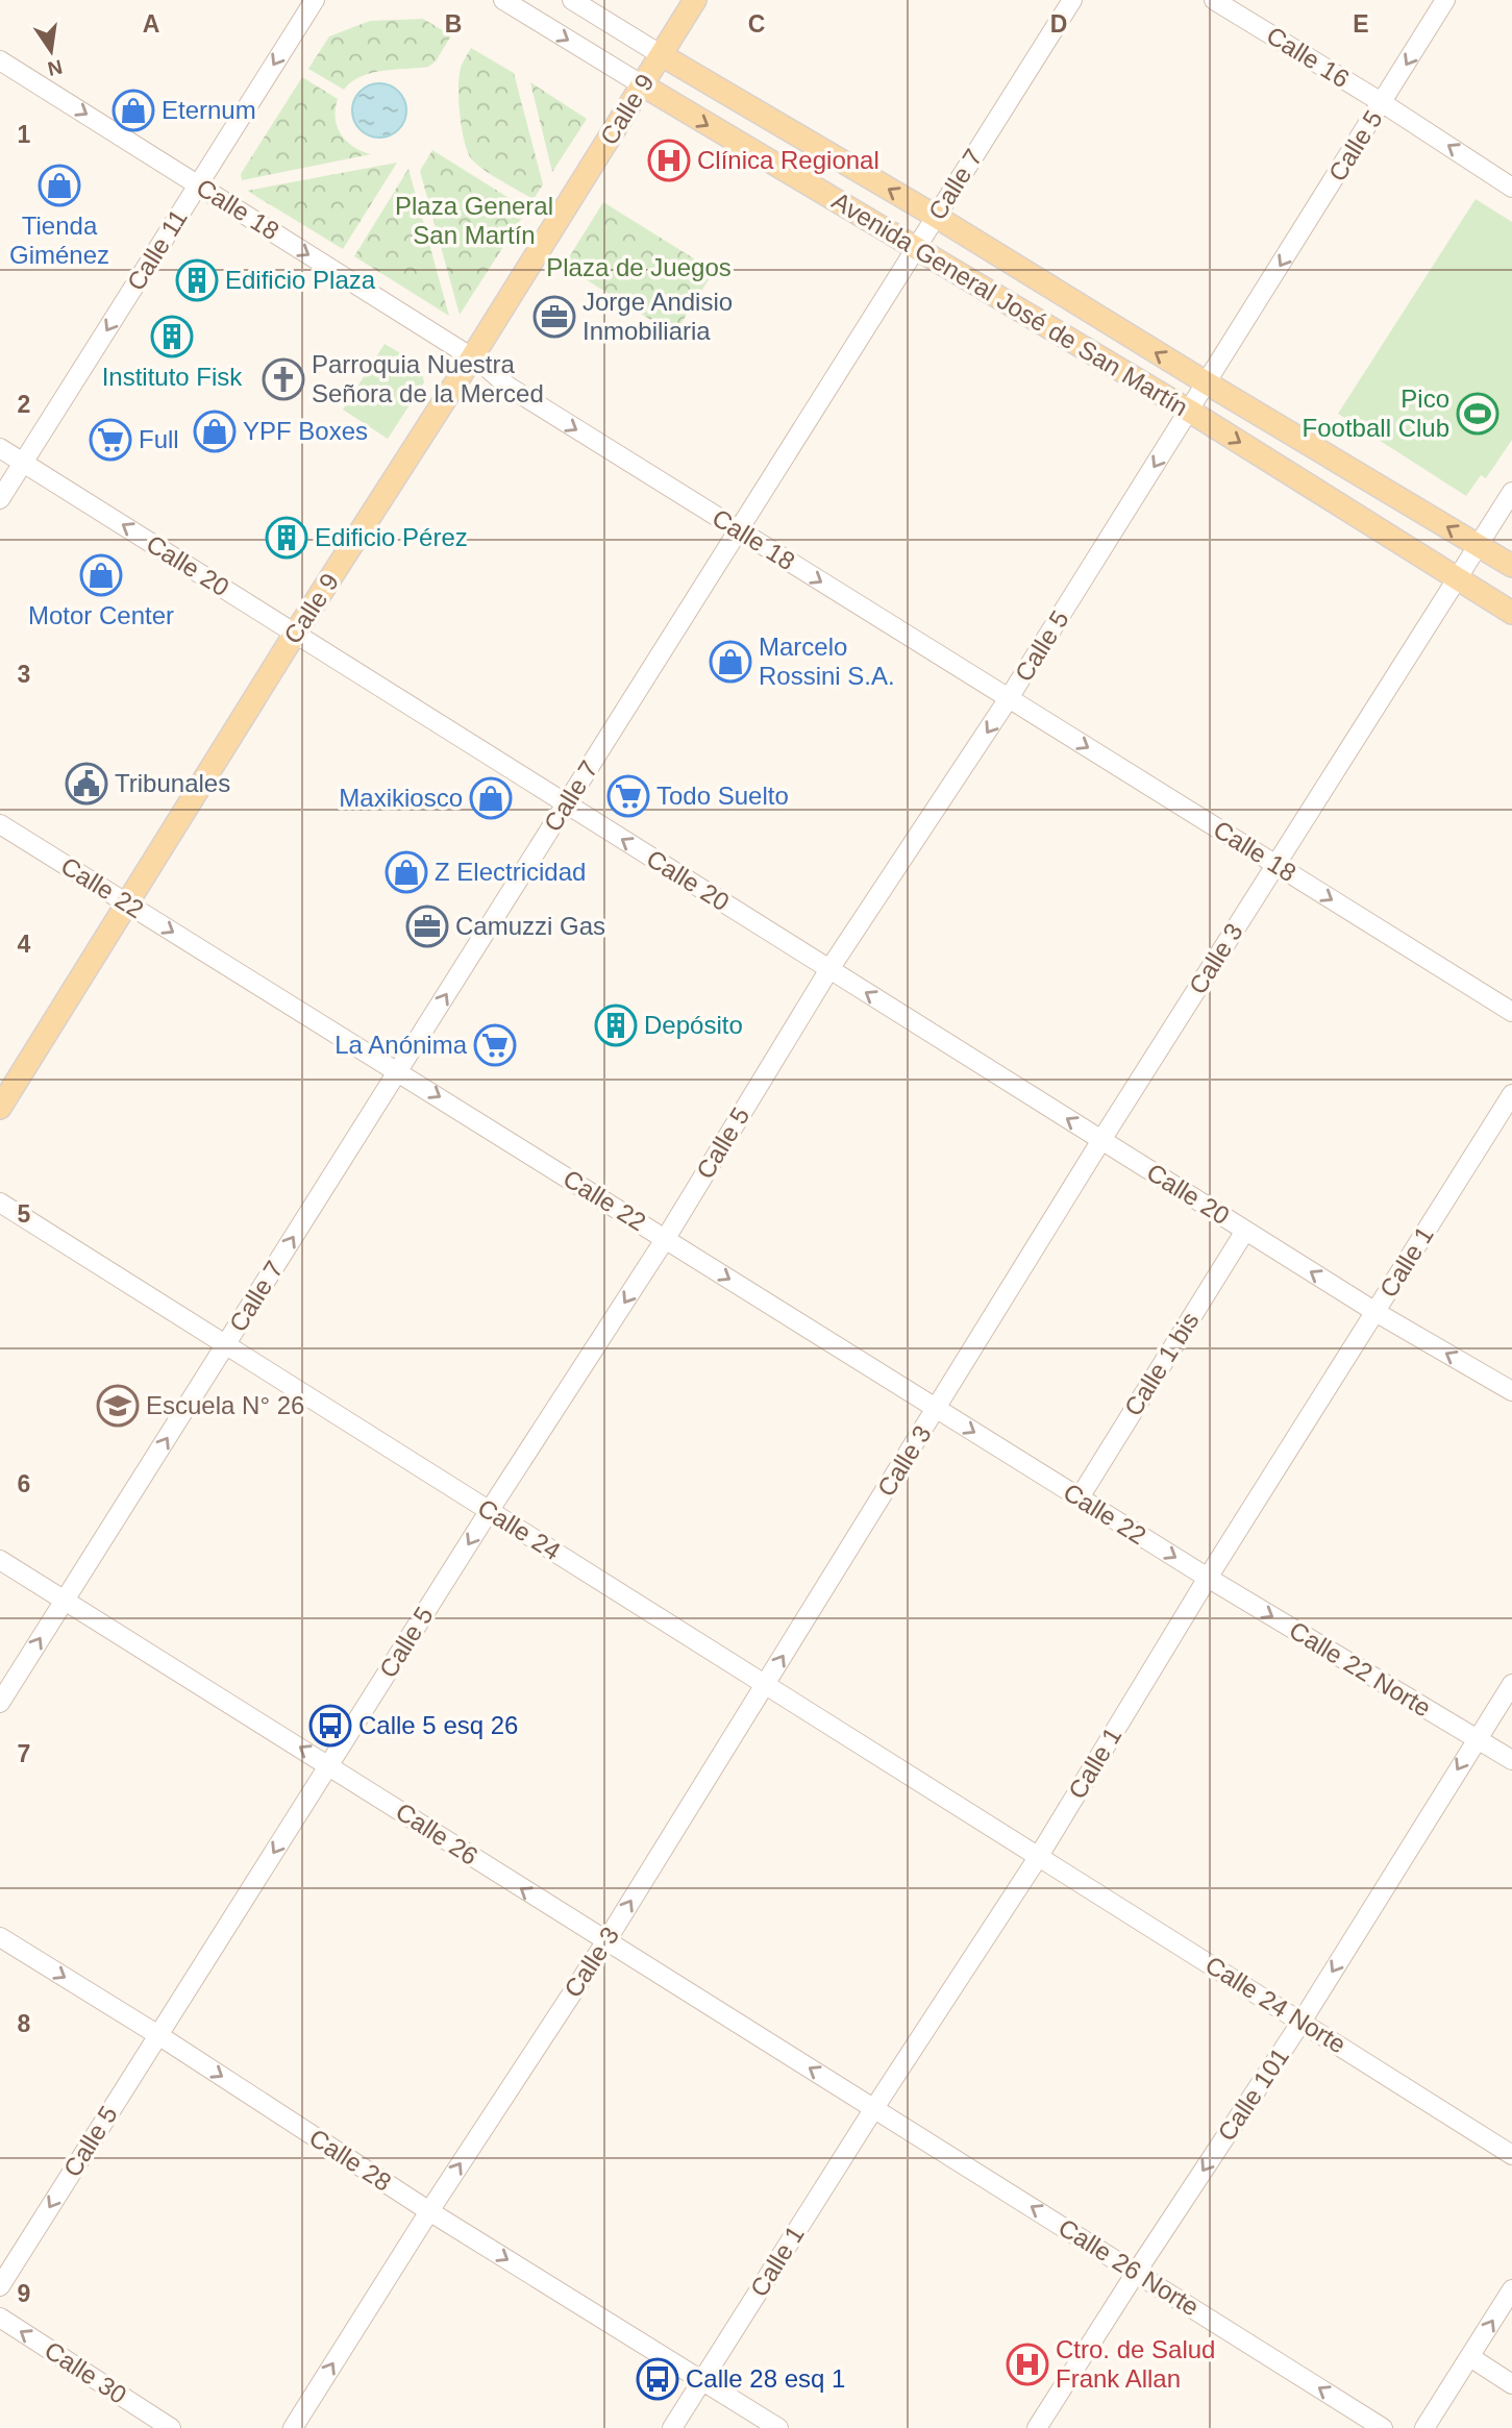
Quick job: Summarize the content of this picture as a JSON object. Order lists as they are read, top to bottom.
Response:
{
  "streets": {
    "main road": ["Calle 9", "Avenida General José de San Martín"],
    "street": [
      "Calle 16",
      "Calle 5",
      "Calle 7",
      "Calle 18",
      "Calle 11",
      "Calle 20",
      "Calle 22",
      "Calle 3",
      "Calle 1",
      "Calle 1 bis",
      "Calle 24",
      "Calle 22 Norte",
      "Calle 26",
      "Calle 24 Norte",
      "Calle 101",
      "Calle 28",
      "Calle 26 Norte",
      "Calle 30"
    ]
  },
  "crossings": [
    ["Calle 16", "Calle 5"],
    ["Calle 9", "Calle 18"],
    ["Calle 9", "Avenida General José de San Martín"],
    ["Calle 9", "Calle 20"],
    ["Calle 9", "Calle 22"],
    ["Calle 5", "Calle 18"],
    ["Calle 5", "Avenida General José de San Martín"],
    ["Calle 5", "Calle 20"],
    ["Calle 5", "Calle 22"],
    ["Calle 5", "Calle 24"],
    ["Calle 5", "Calle 26"],
    ["Calle 5", "Calle 28"],
    ["Calle 7", "Calle 18"],
    ["Calle 7", "Avenida General José de San Martín"],
    ["Calle 7", "Calle 20"],
    ["Calle 7", "Calle 22"],
    ["Calle 7", "Calle 24"],
    ["Calle 7", "Calle 26"],
    ["Calle 18", "Calle 11"],
    ["Calle 18", "Calle 3"],
    ["Calle 11", "Calle 20"],
    ["Avenida General José de San Martín", "Calle 3"],
    ["Calle 20", "Calle 3"],
    ["Calle 20", "Calle 1"],
    ["Calle 20", "Calle 1 bis"],
    ["Calle 22", "Calle 3"],
    ["Calle 22", "Calle 1"],
    ["Calle 22", "Calle 1 bis"],
    ["Calle 22", "Calle 22 Norte"],
    ["Calle 3", "Calle 24"],
    ["Calle 3", "Calle 26"],
    ["Calle 3", "Calle 28"],
    ["Calle 1", "Calle 24"],
    ["Calle 1", "Calle 22 Norte"],
    ["Calle 1", "Calle 26"],
    ["Calle 1", "Calle 24 Norte"],
    ["Calle 1", "Calle 28"],
    ["Calle 1", "Calle 26 Norte"],
    ["Calle 24", "Calle 24 Norte"],
    ["Calle 22 Norte", "Calle 101"],
    ["Calle 26", "Calle 26 Norte"],
    ["Calle 24 Norte", "Calle 101"],
    ["Calle 101", "Calle 26 Norte"]
  ],
  "one_way": [
    "Calle 16",
    "Calle 5",
    "Calle 7",
    "Calle 18",
    "Calle 11",
    "Calle 20",
    "Calle 22",
    "Calle 3",
    "Calle 22 Norte",
    "Calle 26",
    "Calle 101",
    "Calle 28",
    "Calle 26 Norte",
    "Calle 30"
  ],
  "parks": ["Plaza General San Martín", "Plaza de Juegos"],
  "places": {
    "shop": [
      "Eternum",
      "Tienda Giménez",
      "YPF Boxes",
      "Motor Center",
      "Marcelo Rossini S.A.",
      "Maxikiosco",
      "Z Electricidad"
    ],
    "hospital": ["Clínica Regional", "Ctro. de Salud Frank Allan"],
    "building": [
      "Edificio Plaza",
      "Instituto Fisk",
      "Edificio Pérez",
      "Depósito"
    ],
    "office": ["Jorge Andisio Inmobiliaria", "Camuzzi Gas"],
    "church": ["Parroquia Nuestra Señora de la Merced"],
    "sports": ["Pico Football Club"],
    "supermarket": ["Full", "Todo Suelto", "La Anónima"],
    "public building": ["Tribunales"],
    "school or university": ["Escuela N° 26"],
    "bus stop": ["Calle 5 esq 26", "Calle 28 esq 1"]
  },
  "north": "bottom",
  "grid": {
    "columns": [
      "A",
      "B",
      "C",
      "D",
      "E"
    ],
    "rows": [
      "1",
      "2",
      "3",
      "4",
      "5",
      "6",
      "7",
      "8",
      "9"
    ]
  }
}
